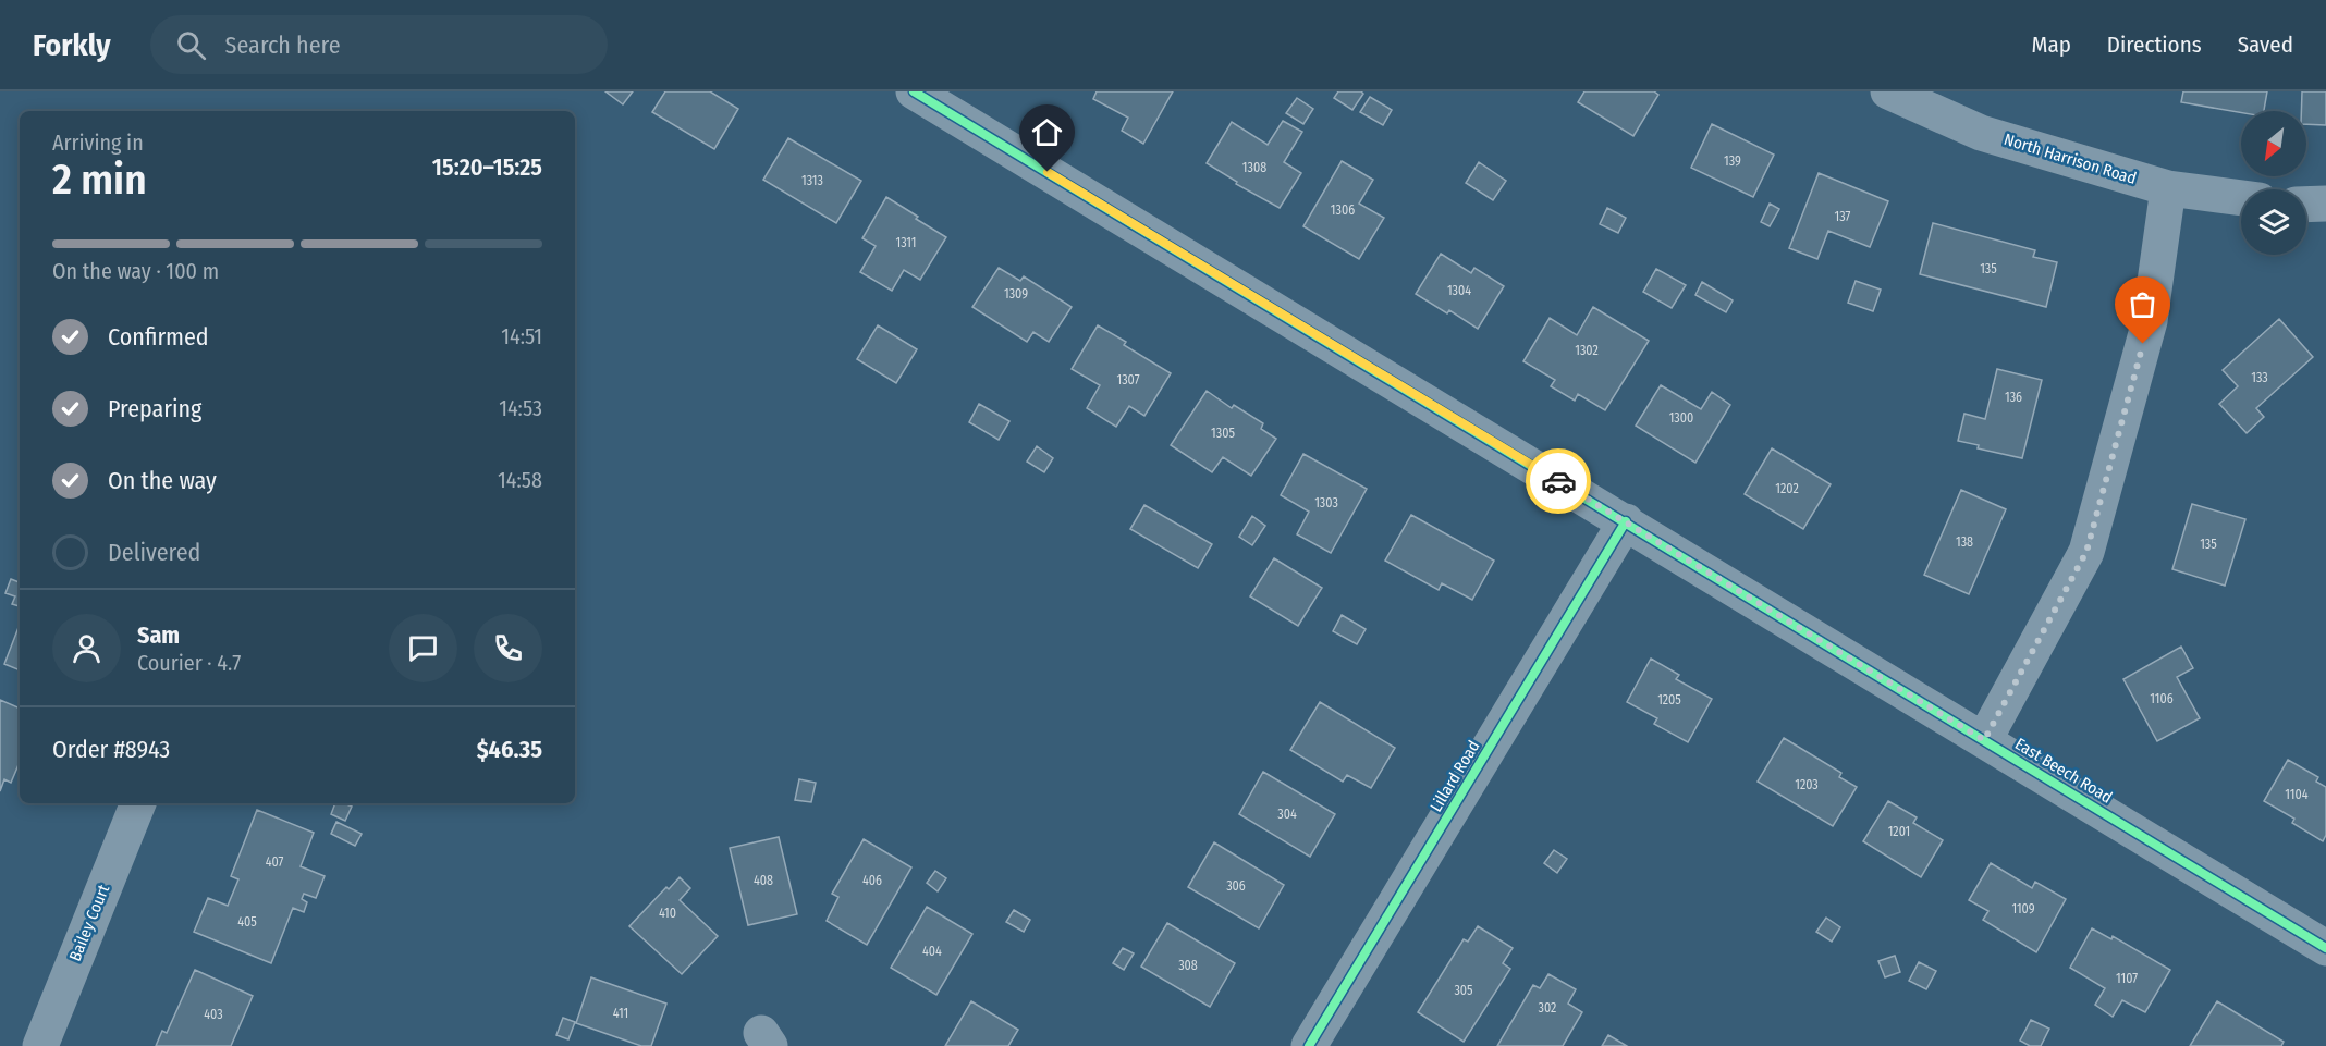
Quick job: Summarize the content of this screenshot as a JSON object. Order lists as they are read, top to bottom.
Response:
{
  "streets": {
    "street": [
      "North Harrison Road",
      "East Beech Road",
      "Lillard Road",
      "Bailey Court"
    ]
  },
  "crossings": [
    ["East Beech Road", "Lillard Road"]
  ],
  "house_numbers": [
    "139",
    "1308",
    "1313",
    "1306",
    "137",
    "1311",
    "135",
    "1304",
    "1309",
    "1302",
    "133",
    "1307",
    "136",
    "1300",
    "1305",
    "1202",
    "1303",
    "138",
    "135",
    "1106",
    "1205",
    "1203",
    "1104",
    "304",
    "1201",
    "407",
    "408",
    "406",
    "306",
    "1109",
    "410",
    "405",
    "404",
    "308",
    "1107",
    "305",
    "302",
    "411",
    "403"
  ],
  "north": "bottom left",
  "page": {
    "header": "Forkly",
    "search": "Search here",
    "nav": ["Map", "Directions", "Saved"],
    "heading": ["2 min", "Arriving in", "15:20–15:25"],
    "panel": [
      "Sam",
      "Courier · 4.7",
      "Order #8943",
      "$46.35"
    ],
    "bar": "On the way · 100 m",
    "list": [
      ["Confirmed", "14:51"],
      ["Preparing", "14:53"],
      ["On the way", "14:58"],
      "Delivered"
    ]
  }
}
